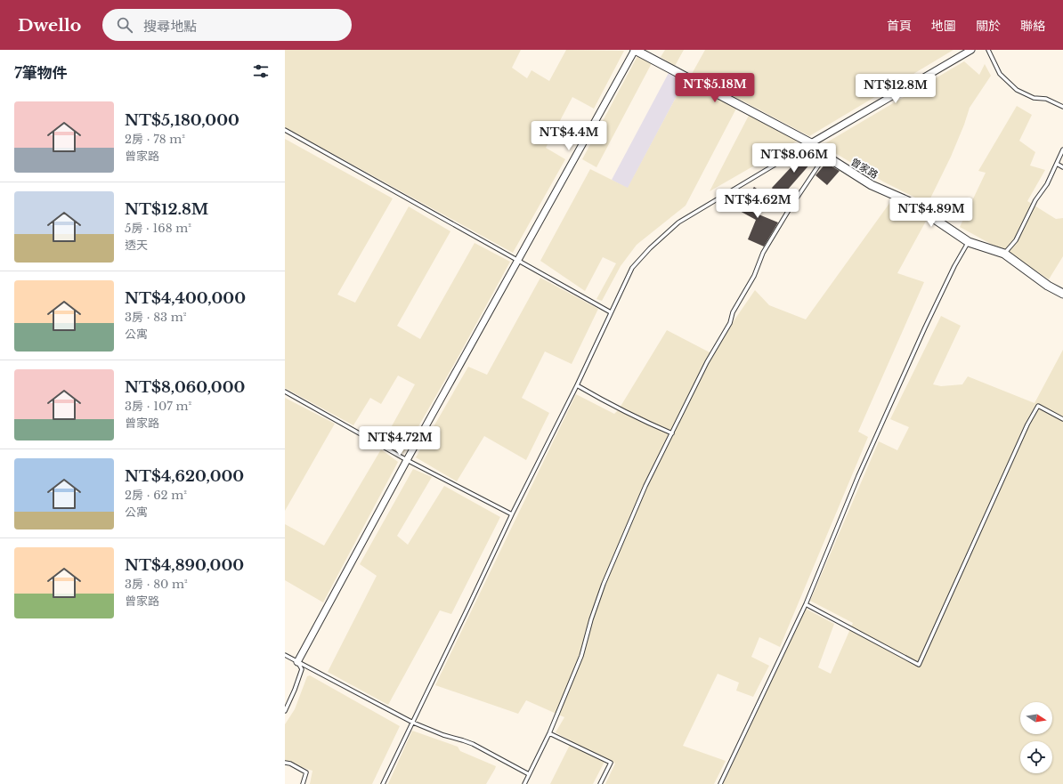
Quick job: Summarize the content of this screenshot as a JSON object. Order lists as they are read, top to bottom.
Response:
{
  "streets": {
    "street": ["曾家路"]
  },
  "north": "right",
  "page": {
    "header": "Dwello",
    "search": "搜尋地點",
    "nav": [
      "首頁",
      "地圖",
      "關於",
      "聯絡"
    ],
    "heading": "7筆物件",
    "price": [
      "NT$5.18M",
      "NT$12.8M",
      "NT$4.4M",
      "NT$8.06M",
      "NT$4.62M",
      "NT$4.89M",
      "NT$4.72M"
    ],
    "list": [
      {
        "name": "NT$5,180,000",
        "note": "2房 · 78 m² · 曾家路"
      },
      {
        "name": "NT$12.8M",
        "note": "5房 · 168 m² · 透天"
      },
      {
        "name": "NT$4,400,000",
        "note": "3房 · 83 m² · 公寓"
      },
      {
        "name": "NT$8,060,000",
        "note": "3房 · 107 m² · 曾家路"
      },
      {
        "name": "NT$4,620,000",
        "note": "2房 · 62 m² · 公寓"
      },
      {
        "name": "NT$4,890,000",
        "note": "3房 · 80 m² · 曾家路"
      }
    ]
  }
}
